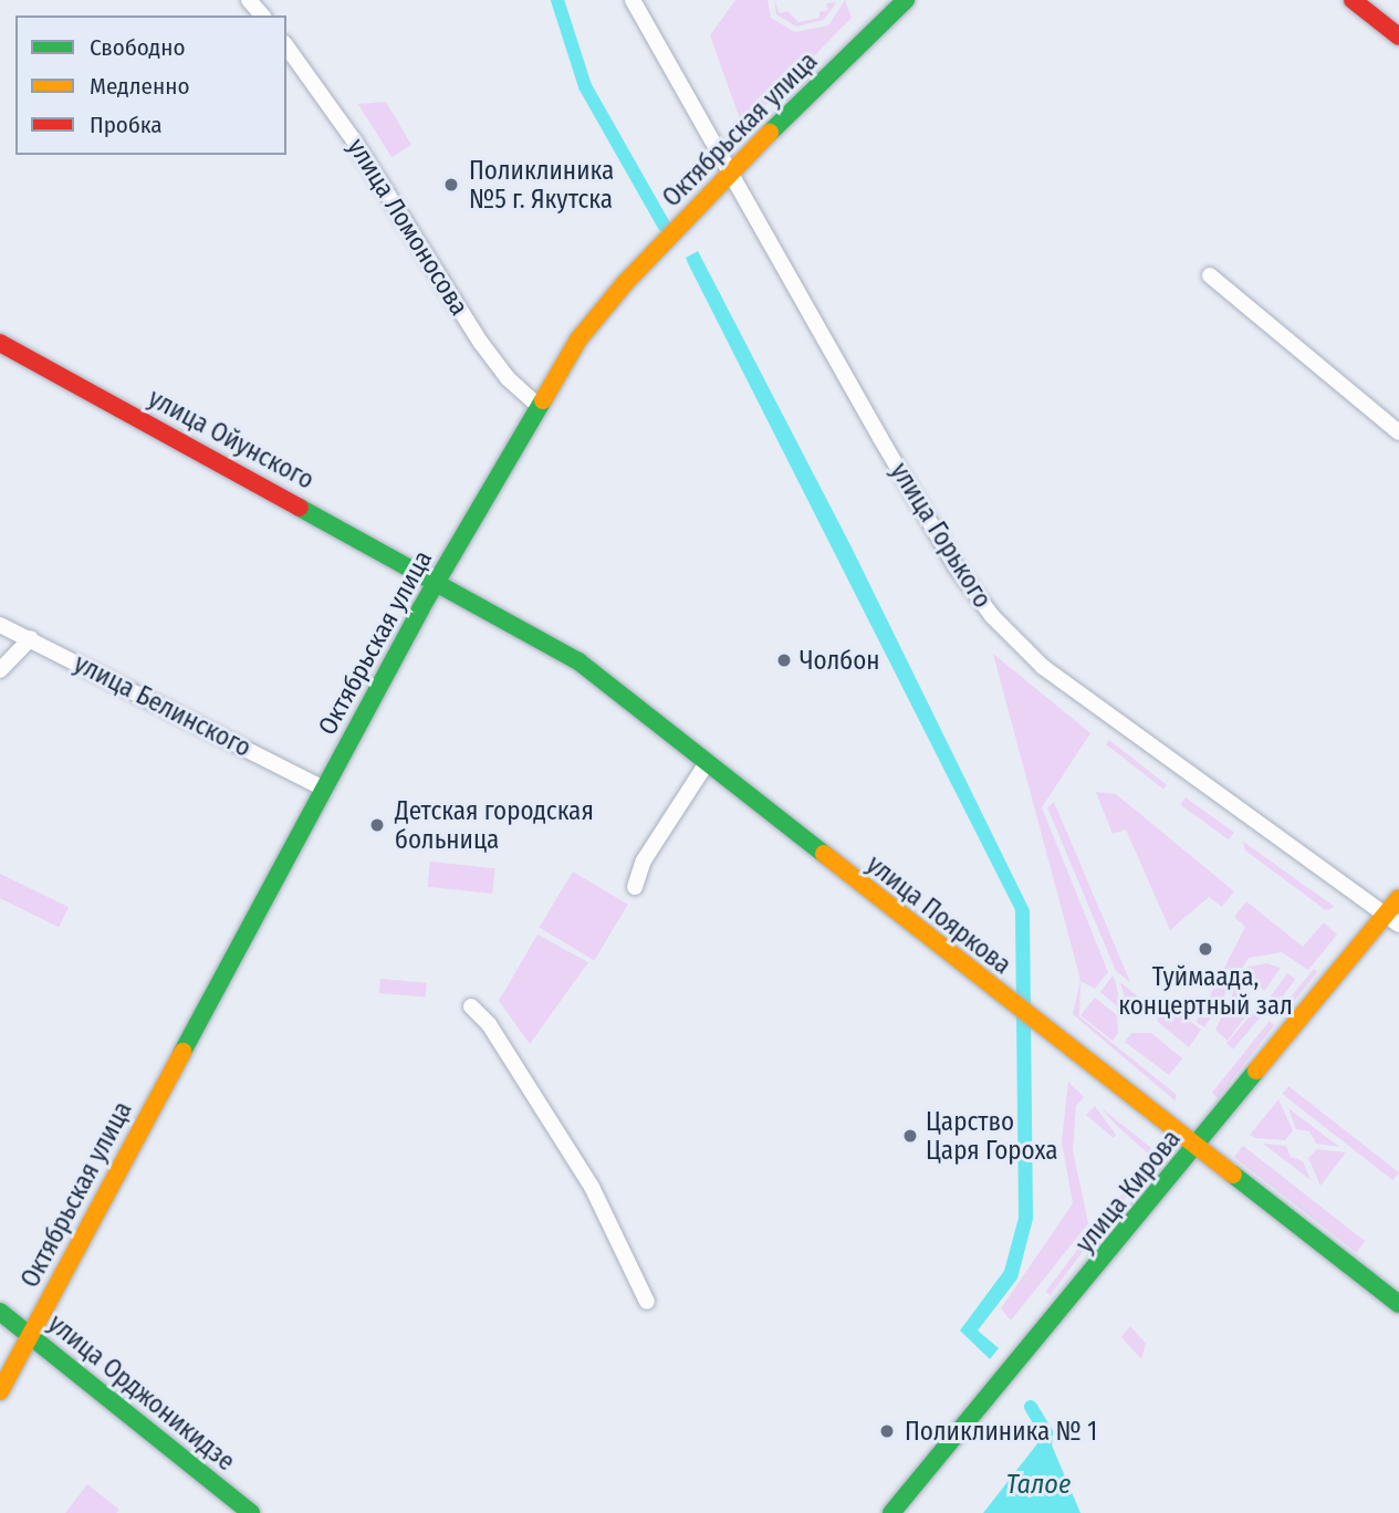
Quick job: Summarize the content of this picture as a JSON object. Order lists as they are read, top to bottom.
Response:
{
  "streets": {
    "main road": [
      "Октябрьская улица",
      "улица Ойунского",
      "улица Пояркова",
      "улица Кирова",
      "улица Орджоникидзе"
    ],
    "street": ["улица Ломоносова", "улица Горького", "улица Белинского"]
  },
  "crossings": [
    ["Октябрьская улица", "улица Ломоносова"],
    ["Октябрьская улица", "улица Ойунского"],
    ["Октябрьская улица", "улица Горького"],
    ["Октябрьская улица", "улица Белинского"],
    ["Октябрьская улица", "улица Пояркова"],
    ["Октябрьская улица", "улица Орджоникидзе"],
    ["улица Ойунского", "улица Пояркова"],
    ["улица Горького", "улица Кирова"],
    ["улица Пояркова", "улица Кирова"]
  ],
  "water": ["Талое"],
  "places": [
    "Поликлиника №5 г. Якутска",
    "Чолбон",
    "Детская городская больница",
    "Туймаада, концертный зал",
    "Царство Царя Гороха",
    "Поликлиника № 1"
  ],
  "legend": ["Свободно", "Медленно", "Пробка"]
}
